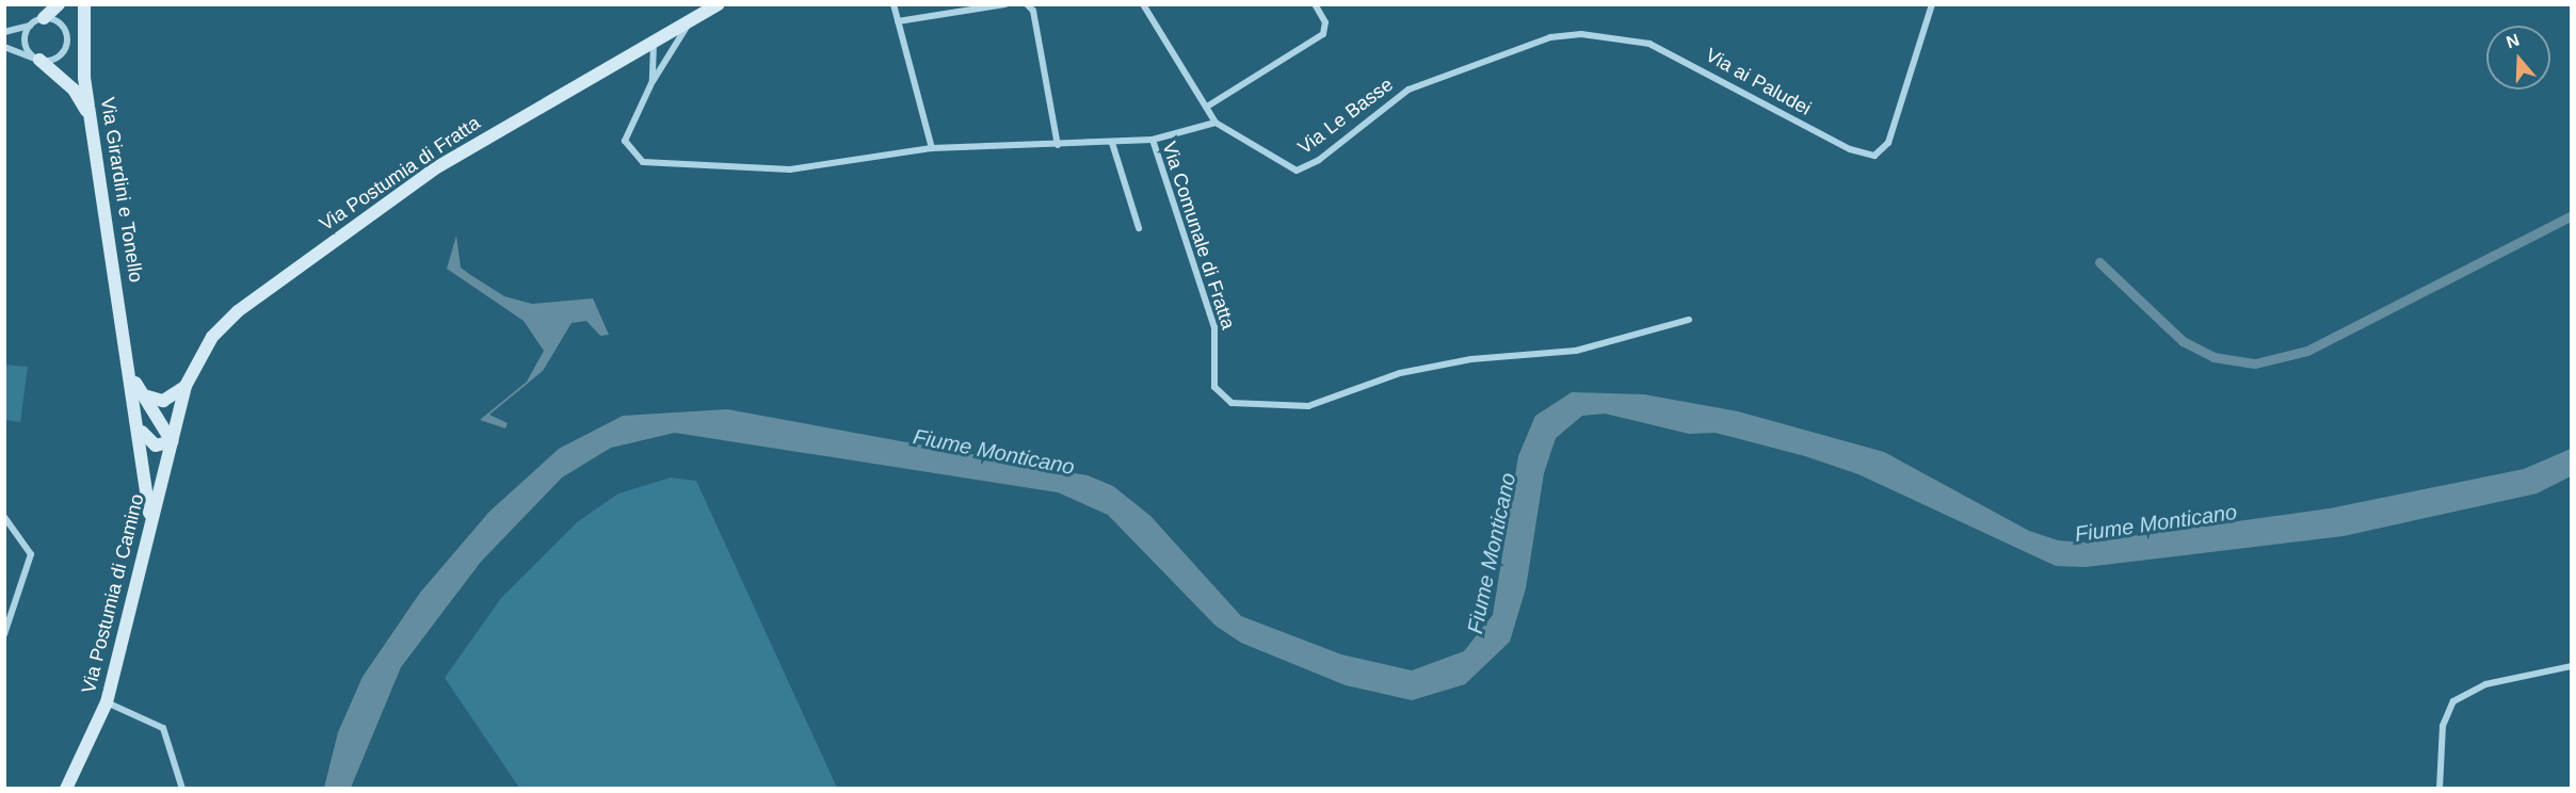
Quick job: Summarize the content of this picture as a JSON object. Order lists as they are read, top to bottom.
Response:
{
  "streets": {
    "main road": ["Via Postumia di Fratta", "Via Girardini e Tonello", "Via Postumia di Camino"],
    "street": ["Via ai Paludei", "Via Le Basse", "Via Comunale di Fratta"]
  },
  "crossings": [
    ["Via ai Paludei", "Via Le Basse"],
    ["Via Postumia di Fratta", "Via Girardini e Tonello"],
    ["Via Postumia di Fratta", "Via Comunale di Fratta"],
    ["Via Postumia di Fratta", "Via Postumia di Camino"],
    ["Via Girardini e Tonello", "Via Postumia di Camino"]
  ],
  "water": ["Fiume Monticano"],
  "north": "top"
}
